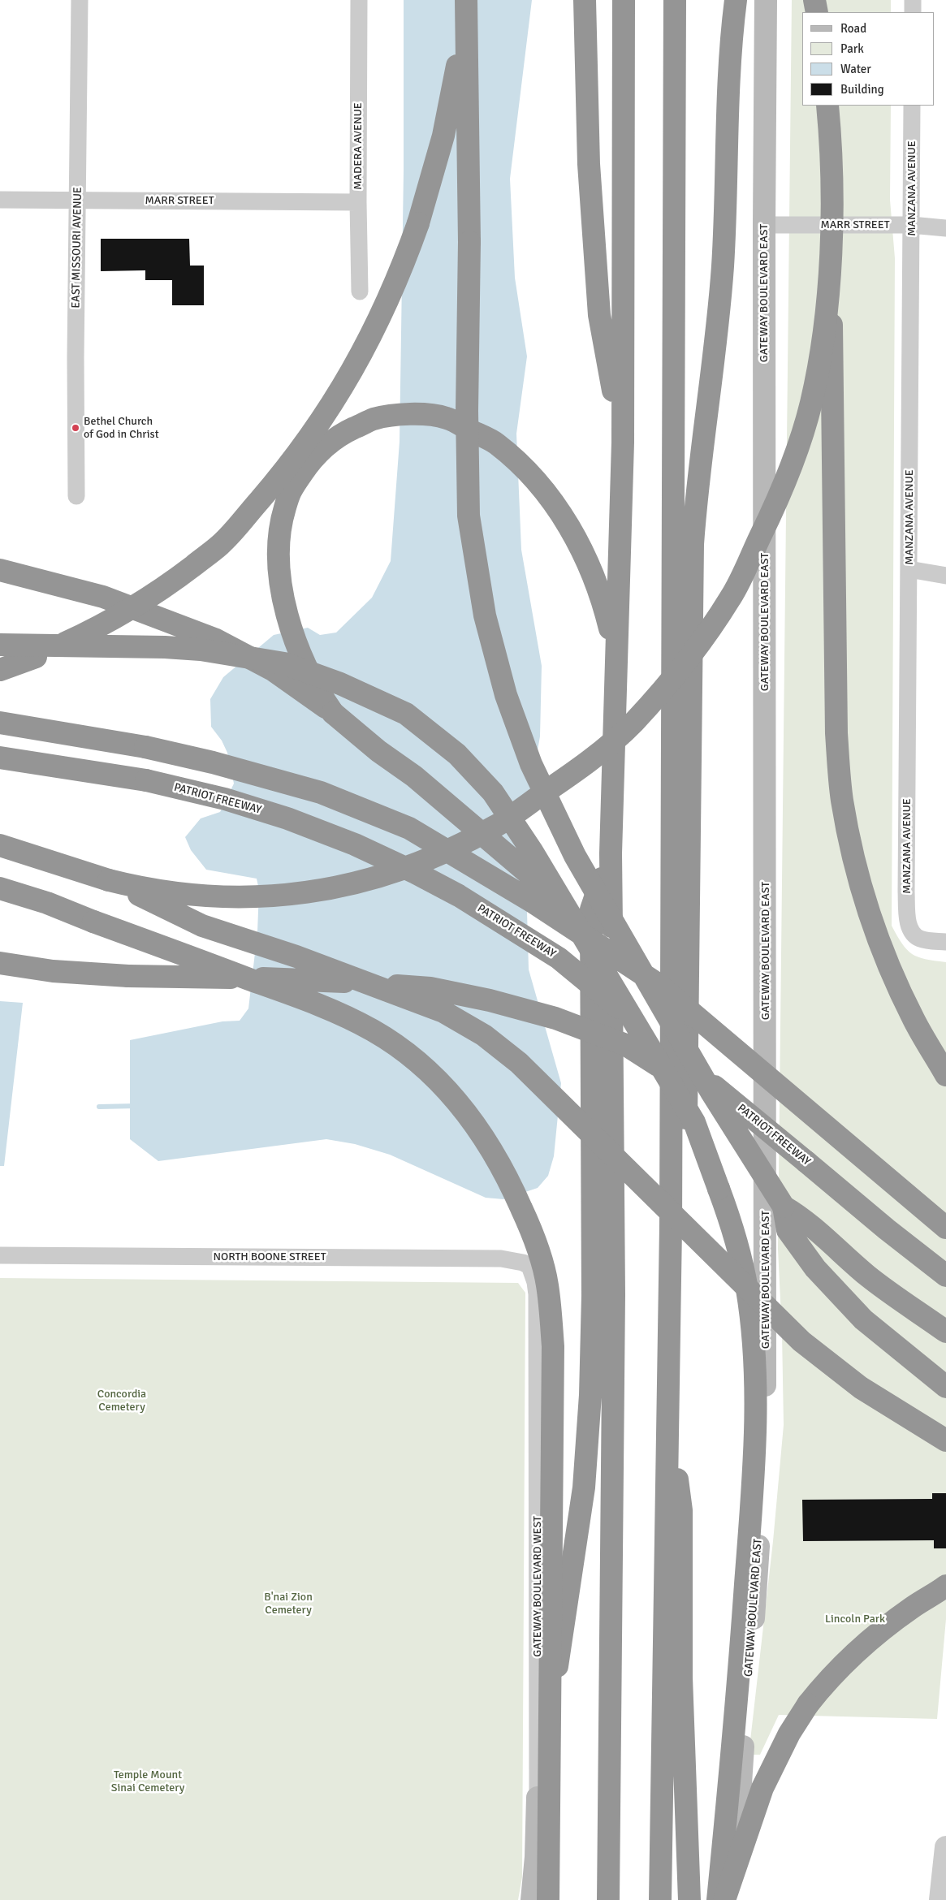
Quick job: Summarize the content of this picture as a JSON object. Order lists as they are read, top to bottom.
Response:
{
  "streets": {
    "highway": ["PATRIOT FREEWAY"],
    "main road": ["GATEWAY BOULEVARD EAST", "GATEWAY BOULEVARD WEST"],
    "street": [
      "MADERA AVENUE",
      "MANZANA AVENUE",
      "MARR STREET",
      "EAST MISSOURI AVENUE",
      "NORTH BOONE STREET"
    ]
  },
  "crossings": [
    ["MADERA AVENUE", "MARR STREET"],
    ["MANZANA AVENUE", "MARR STREET"],
    ["MARR STREET", "EAST MISSOURI AVENUE"],
    ["MARR STREET", "GATEWAY BOULEVARD EAST"],
    ["NORTH BOONE STREET", "GATEWAY BOULEVARD WEST"]
  ],
  "parks": [
    "Concordia Cemetery",
    "B'nai Zion Cemetery",
    "Lincoln Park",
    "Temple Mount Sinai Cemetery"
  ],
  "places": ["Bethel Church of God in Christ"],
  "legend": [
    "Road",
    "Park",
    "Water",
    "Building"
  ]
}
